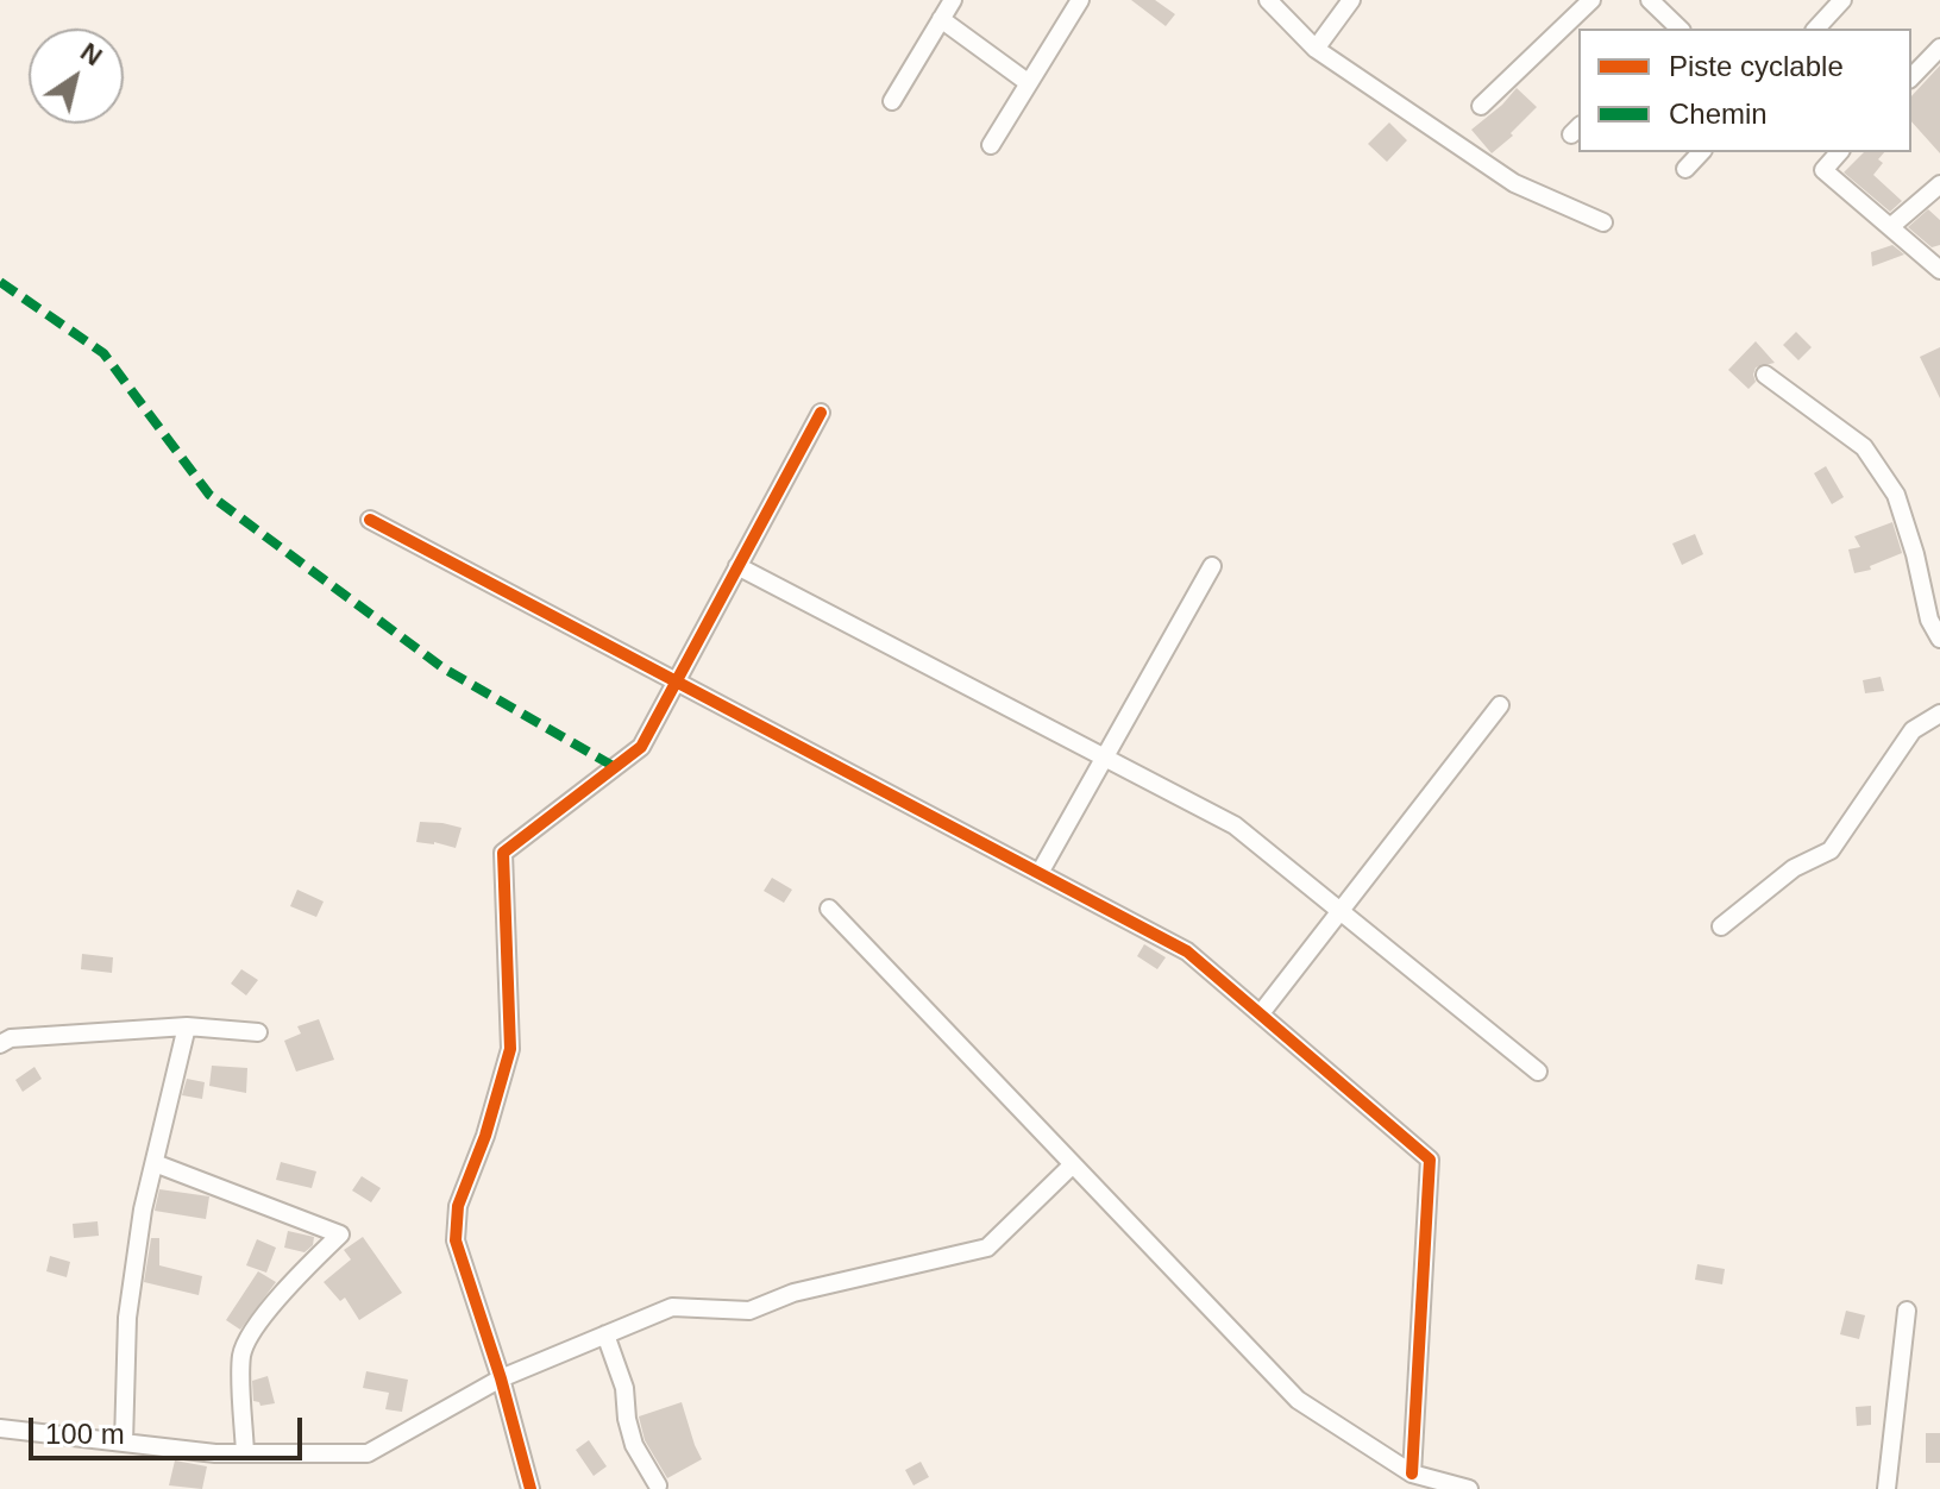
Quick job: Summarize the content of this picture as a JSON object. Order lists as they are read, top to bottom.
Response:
{
  "legend": ["Piste cyclable", "Chemin"],
  "scale_bar": "100 m",
  "north": "top right"
}
